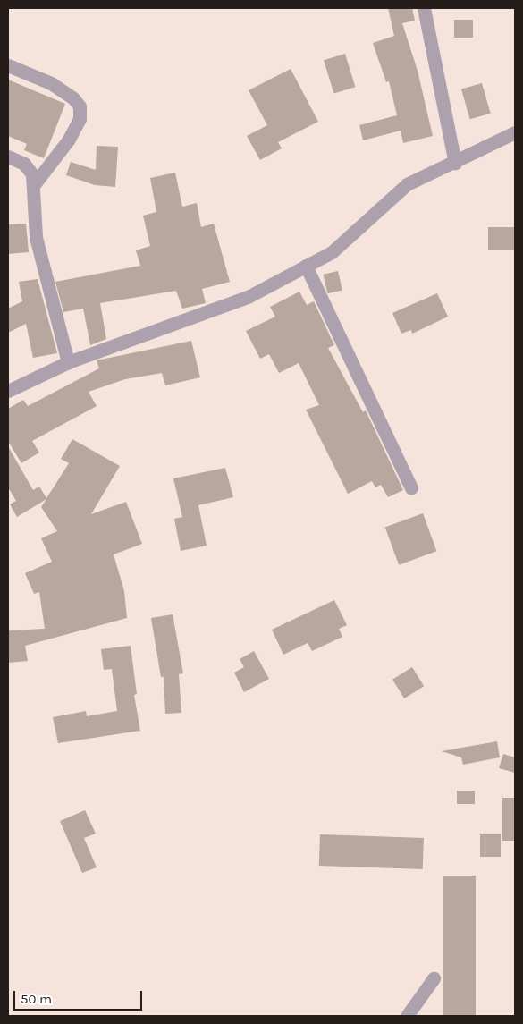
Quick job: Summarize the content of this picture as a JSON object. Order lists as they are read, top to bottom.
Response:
{
  "scale_bar": "50 m"
}
